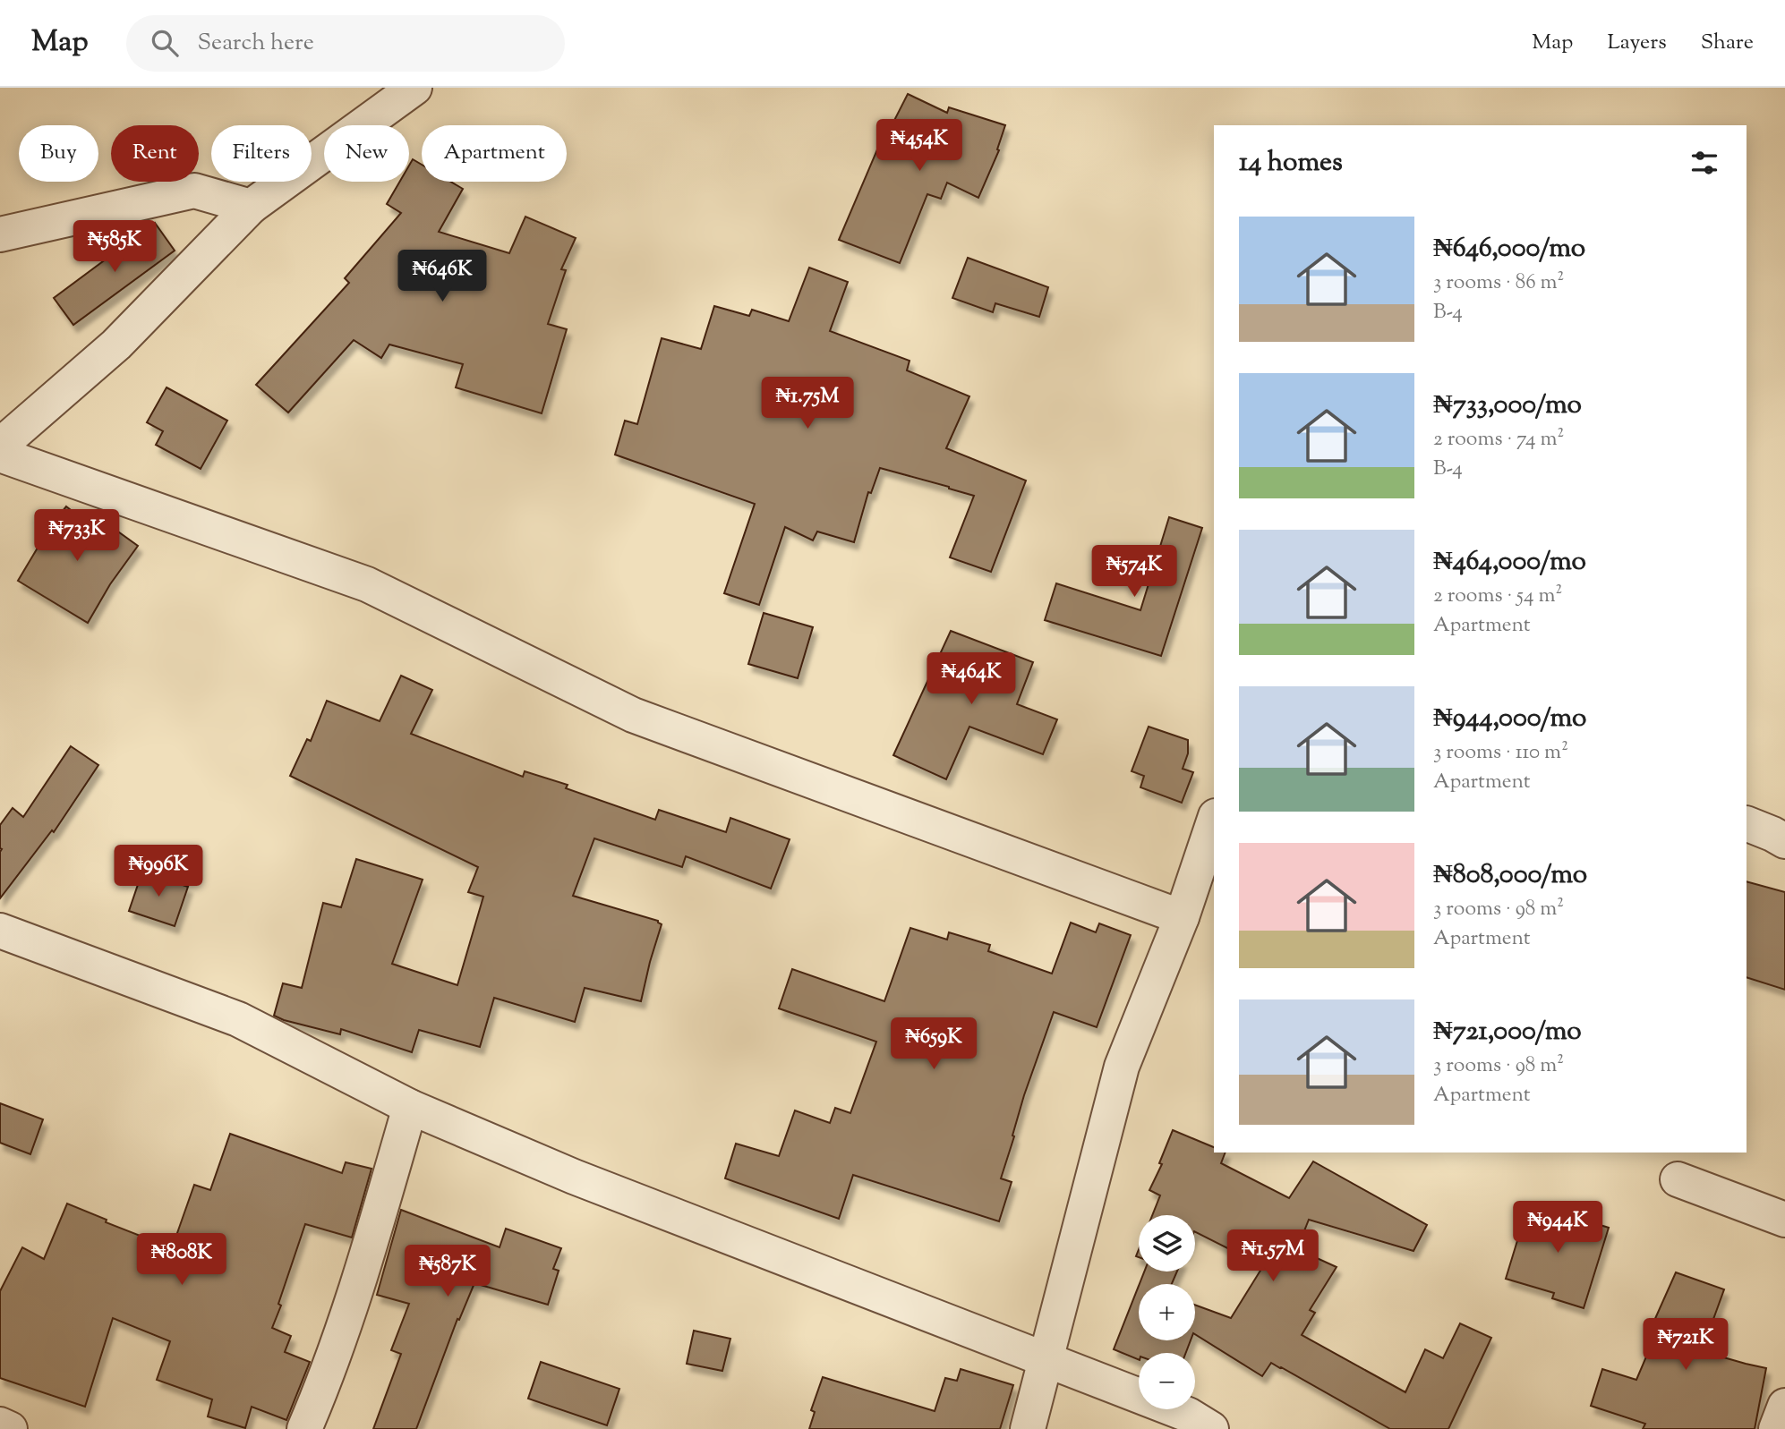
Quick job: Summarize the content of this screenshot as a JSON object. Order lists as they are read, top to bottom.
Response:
{
  "page": {
    "header": "Map",
    "search": "Search here",
    "nav": ["Map", "Layers", "Share"],
    "price": [
      "₦454K",
      "₦585K",
      "₦646K",
      "₦1.75M",
      "₦733K",
      "₦574K",
      "₦464K",
      "₦996K",
      "₦659K",
      "₦944K",
      "₦1.57M",
      "₦808K",
      "₦587K",
      "₦721K"
    ],
    "chip": [
      "Buy",
      "Rent",
      "Filters",
      "New",
      "Apartment"
    ],
    "heading": "14 homes",
    "list": [
      {
        "name": "₦646,000/mo",
        "note": "3 rooms · 86 m² · B-4"
      },
      {
        "name": "₦733,000/mo",
        "note": "2 rooms · 74 m² · B-4"
      },
      {
        "name": "₦464,000/mo",
        "note": "2 rooms · 54 m² · Apartment"
      },
      {
        "name": "₦944,000/mo",
        "note": "3 rooms · 110 m² · Apartment"
      },
      {
        "name": "₦808,000/mo",
        "note": "3 rooms · 98 m² · Apartment"
      },
      {
        "name": "₦721,000/mo",
        "note": "3 rooms · 98 m² · Apartment"
      }
    ],
    "map_buttons": ["+", "−"]
  }
}
